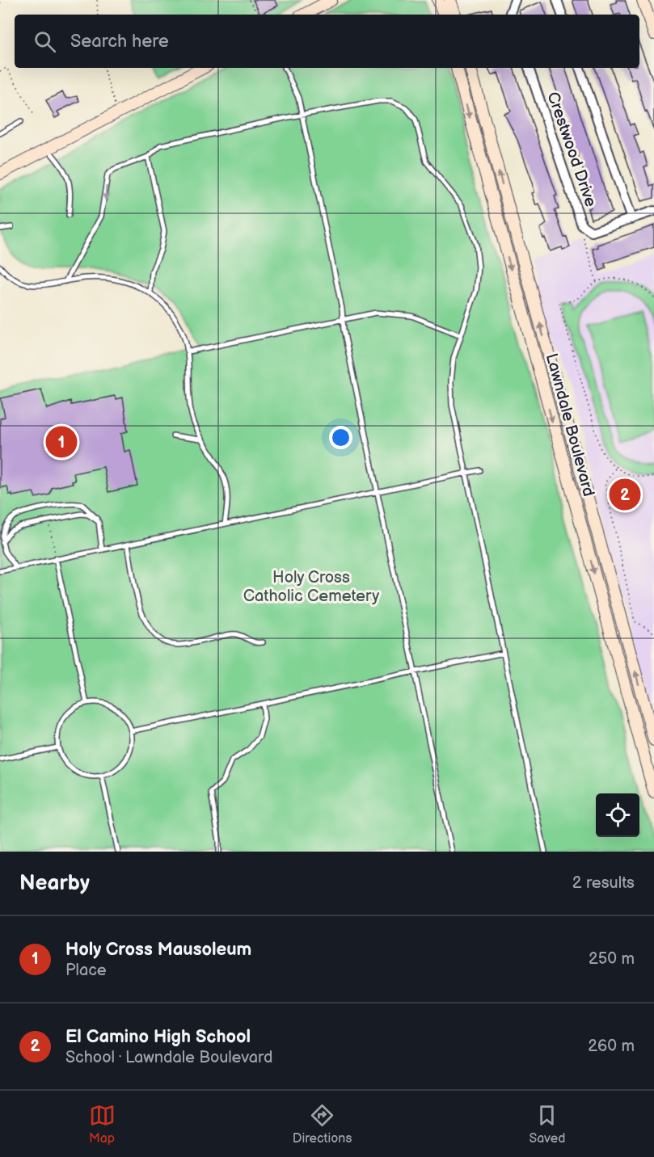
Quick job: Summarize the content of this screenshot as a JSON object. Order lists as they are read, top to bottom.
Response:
{
  "streets": {
    "street": ["Crestwood Drive", "Lawndale Boulevard"]
  },
  "parks": ["Holy Cross Catholic Cemetery"],
  "page": {
    "search": "Search here",
    "pins": ["1", "2"],
    "heading": ["Nearby", "2 results"],
    "list": [
      {
        "mark": "1",
        "name": "Holy Cross Mausoleum",
        "note": "Place",
        "value": "250 m"
      },
      {
        "mark": "2",
        "name": "El Camino High School",
        "note": "School · Lawndale Boulevard",
        "value": "260 m"
      }
    ],
    "nav": ["Map", "Directions", "Saved"]
  }
}
